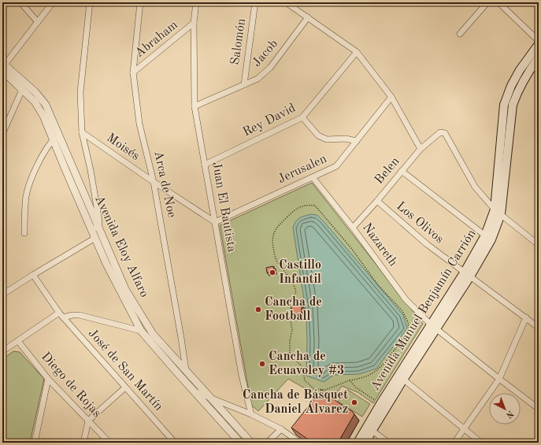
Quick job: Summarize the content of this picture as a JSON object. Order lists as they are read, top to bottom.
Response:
{
  "streets": {
    "main road": ["Avenida Manuel Benjamín Carrión"],
    "street": [
      "Abraham",
      "Salomón",
      "Jacob",
      "Rey David",
      "Moisés",
      "Jerusalen",
      "Belen",
      "Arca de Noe",
      "Juan El Bautista",
      "Los Olivos",
      "Nazareth",
      "Avenida Eloy Alfaro",
      "José de San Martín",
      "Diego de Rojas"
    ]
  },
  "crossings": [
    ["Abraham", "Arca de Noe"],
    ["Abraham", "Juan El Bautista"],
    ["Salomón", "Jacob"],
    ["Jacob", "Juan El Bautista"],
    ["Rey David", "Juan El Bautista"],
    ["Moisés", "Jerusalen"],
    ["Moisés", "Arca de Noe"],
    ["Moisés", "Juan El Bautista"],
    ["Jerusalen", "Juan El Bautista"],
    ["Jerusalen", "Nazareth"],
    ["Belen", "Los Olivos"],
    ["Belen", "Nazareth"],
    ["Belen", "Avenida Manuel Benjamín Carrión"],
    ["Arca de Noe", "Avenida Eloy Alfaro"],
    ["Los Olivos", "Avenida Manuel Benjamín Carrión"],
    ["Nazareth", "Avenida Manuel Benjamín Carrión"]
  ],
  "places": [
    "Castillo Infantil",
    "Cancha de Football",
    "Cancha de Ecuavoley #3",
    "Cancha de Básquet Daniel Álvarez"
  ],
  "north": "bottom right"
}
